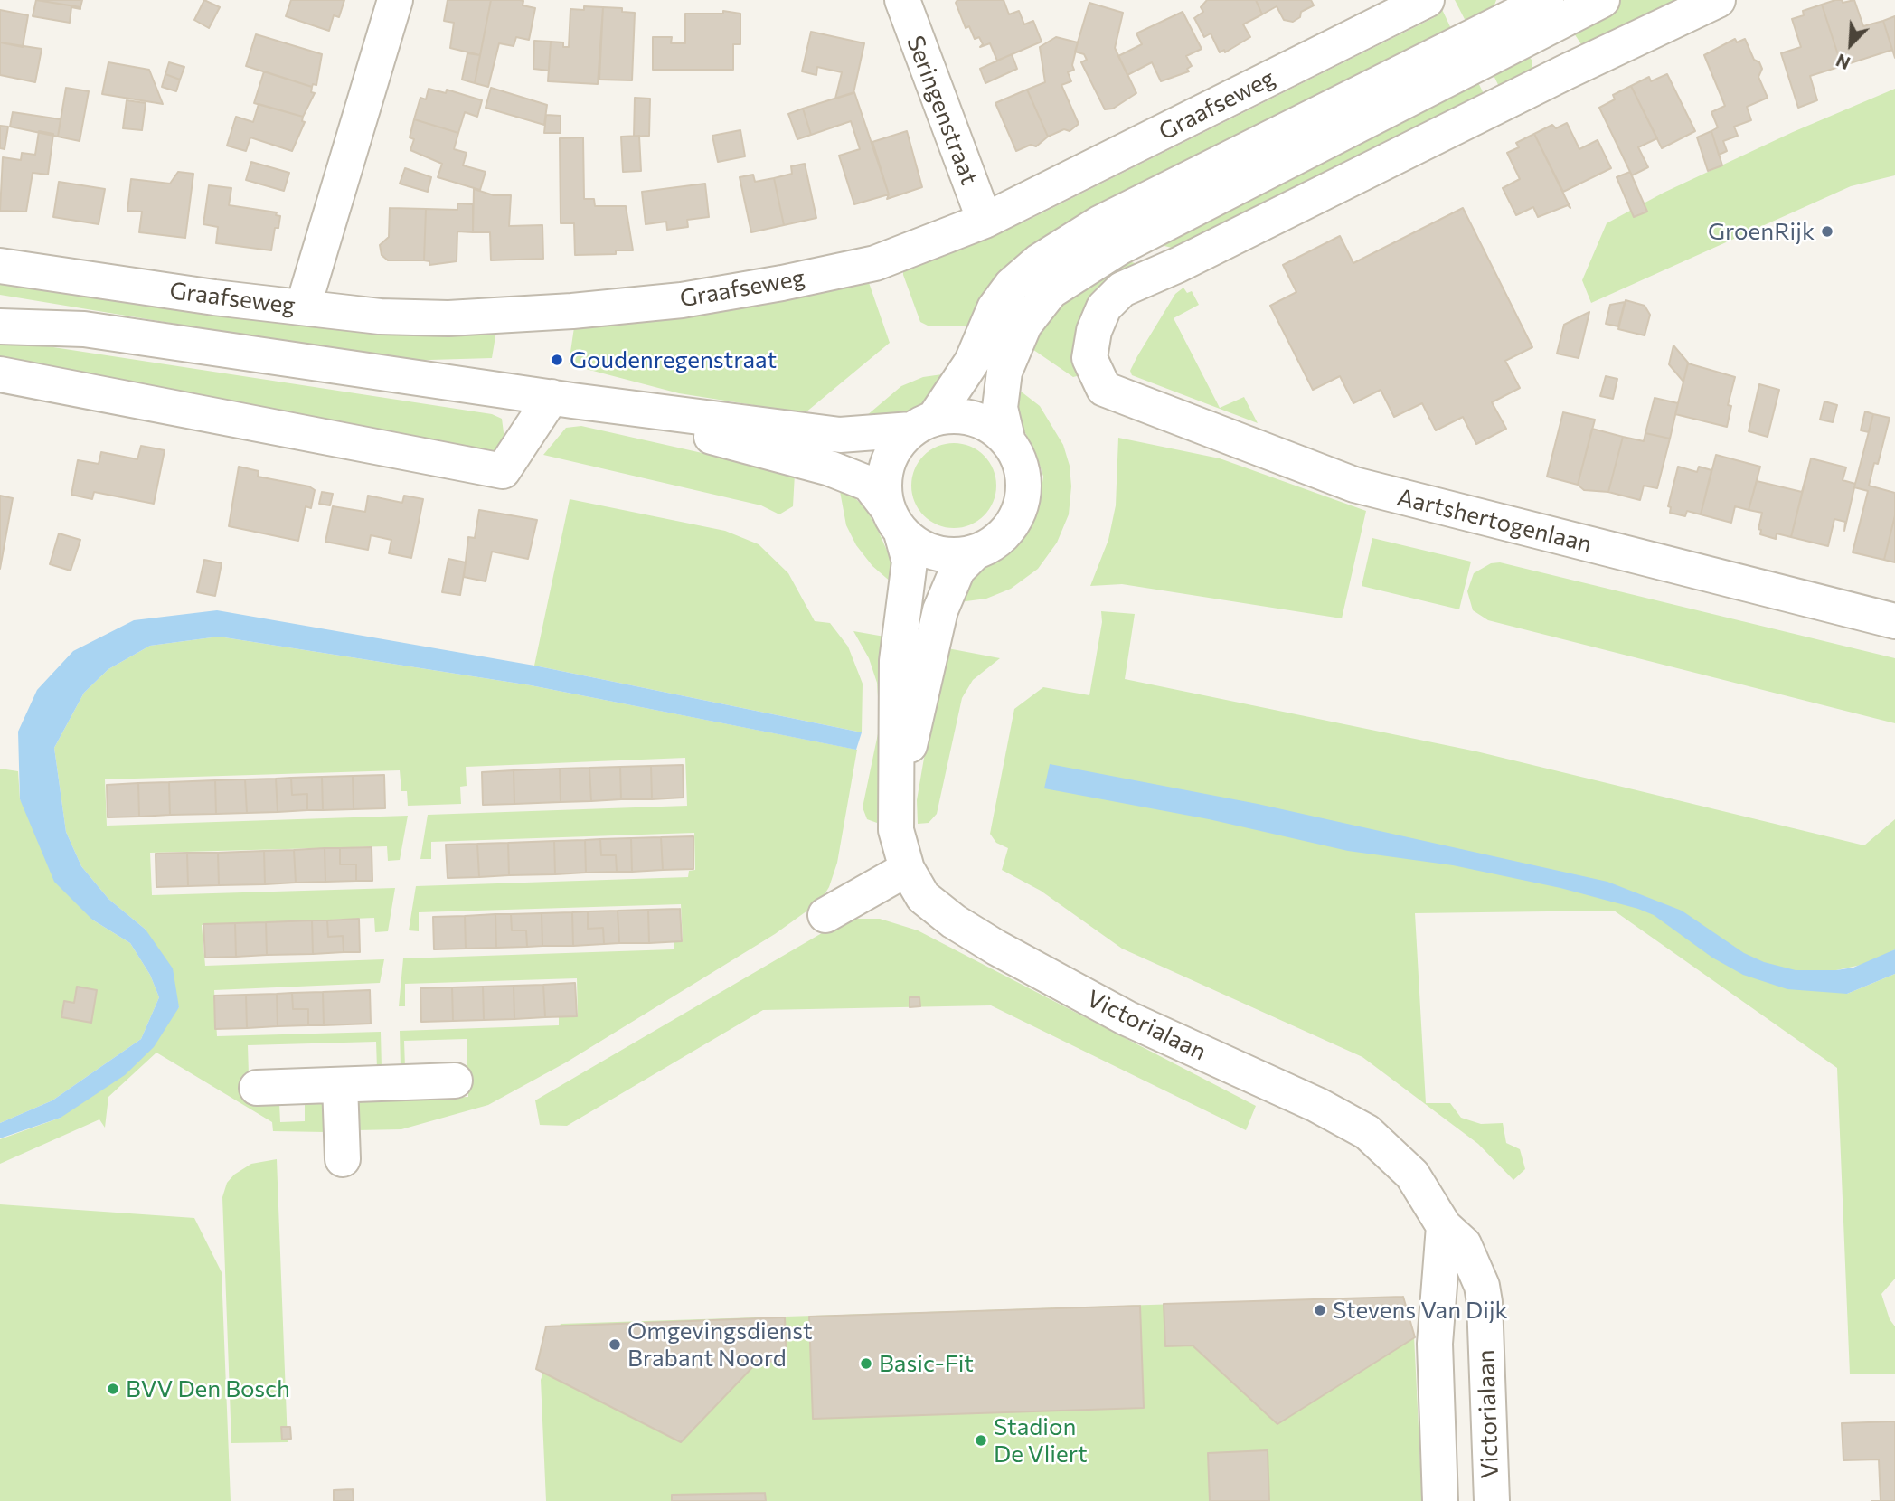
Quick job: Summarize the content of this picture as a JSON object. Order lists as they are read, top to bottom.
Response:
{
  "streets": {
    "street": [
      "Graafseweg",
      "Seringenstraat",
      "Aartshertogenlaan",
      "Victorialaan"
    ]
  },
  "crossings": [
    ["Graafseweg", "Seringenstraat"]
  ],
  "places": [
    "GroenRijk",
    "Goudenregenstraat",
    "Stevens Van Dijk",
    "Omgevingsdienst Brabant Noord",
    "Basic-Fit",
    "BVV Den Bosch",
    "Stadion De Vliert"
  ],
  "north": "bottom left"
}
